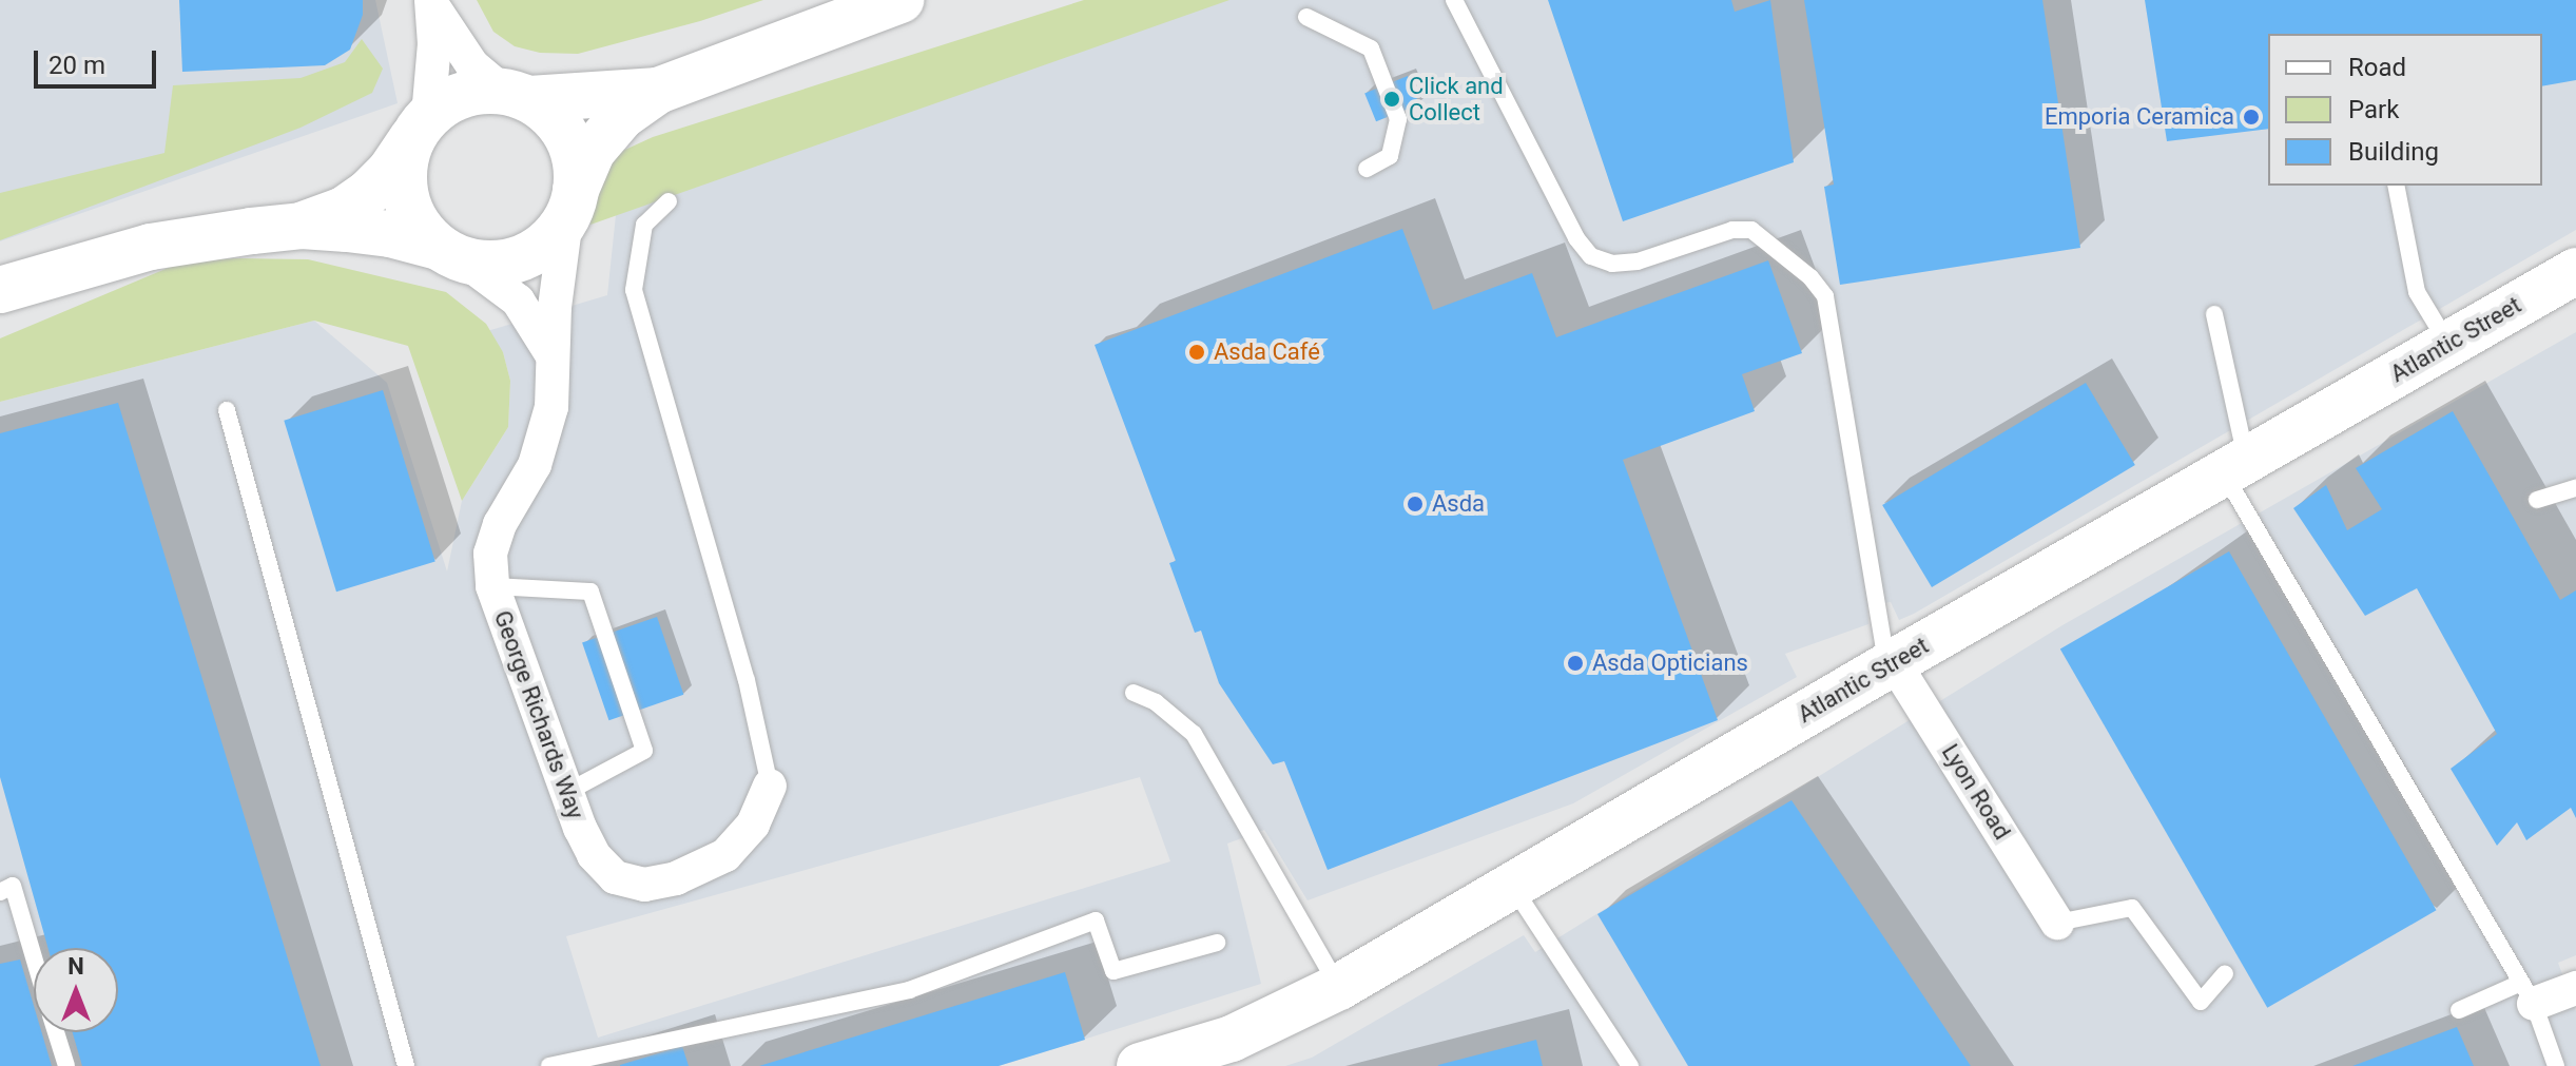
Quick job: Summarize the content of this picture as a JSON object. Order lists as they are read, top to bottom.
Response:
{
  "streets": {
    "street": ["Atlantic Street", "George Richards Way", "Lyon Road"]
  },
  "crossings": [
    ["Atlantic Street", "Lyon Road"]
  ],
  "places": [
    "Click and Collect",
    "Emporia Ceramica",
    "Asda Café",
    "Asda",
    "Asda Opticians"
  ],
  "legend": ["Road", "Park", "Building"],
  "scale_bar": "20 m",
  "north": "top"
}
